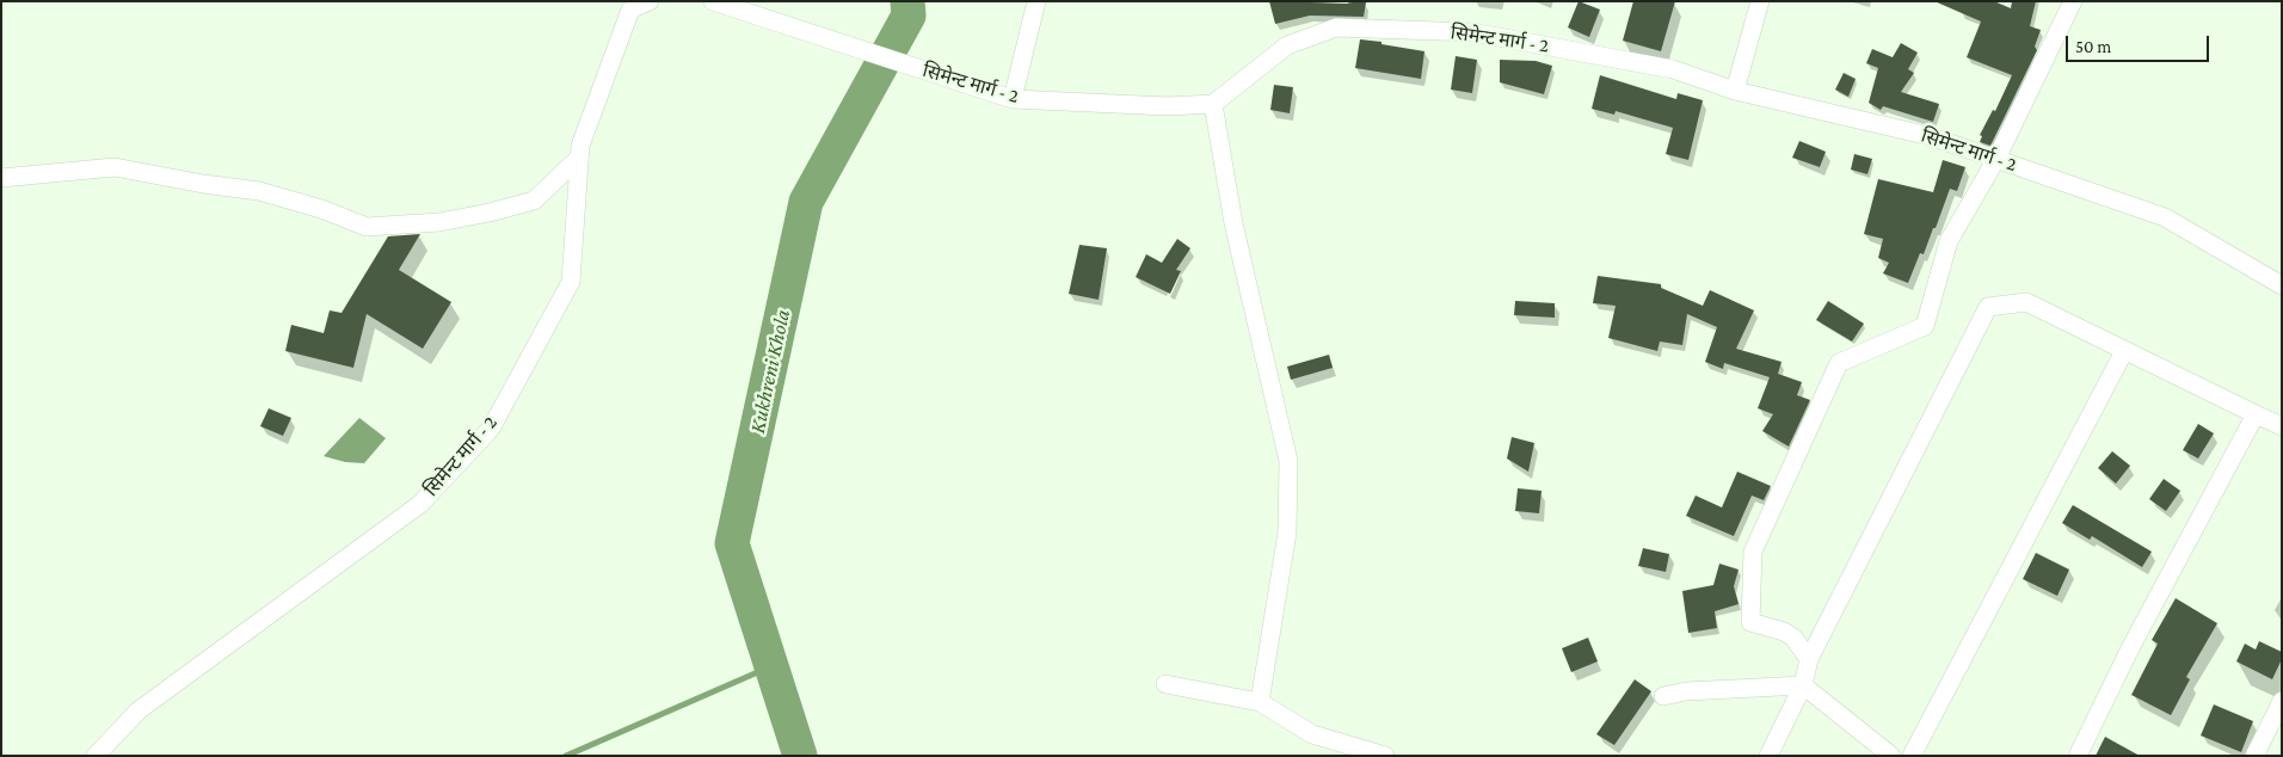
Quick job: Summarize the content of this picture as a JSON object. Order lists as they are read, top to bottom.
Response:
{
  "streets": {
    "street": ["सिमेन्ट मार्ग - 2"]
  },
  "water": ["Kukhreni Khola"],
  "scale_bar": "50 m"
}
